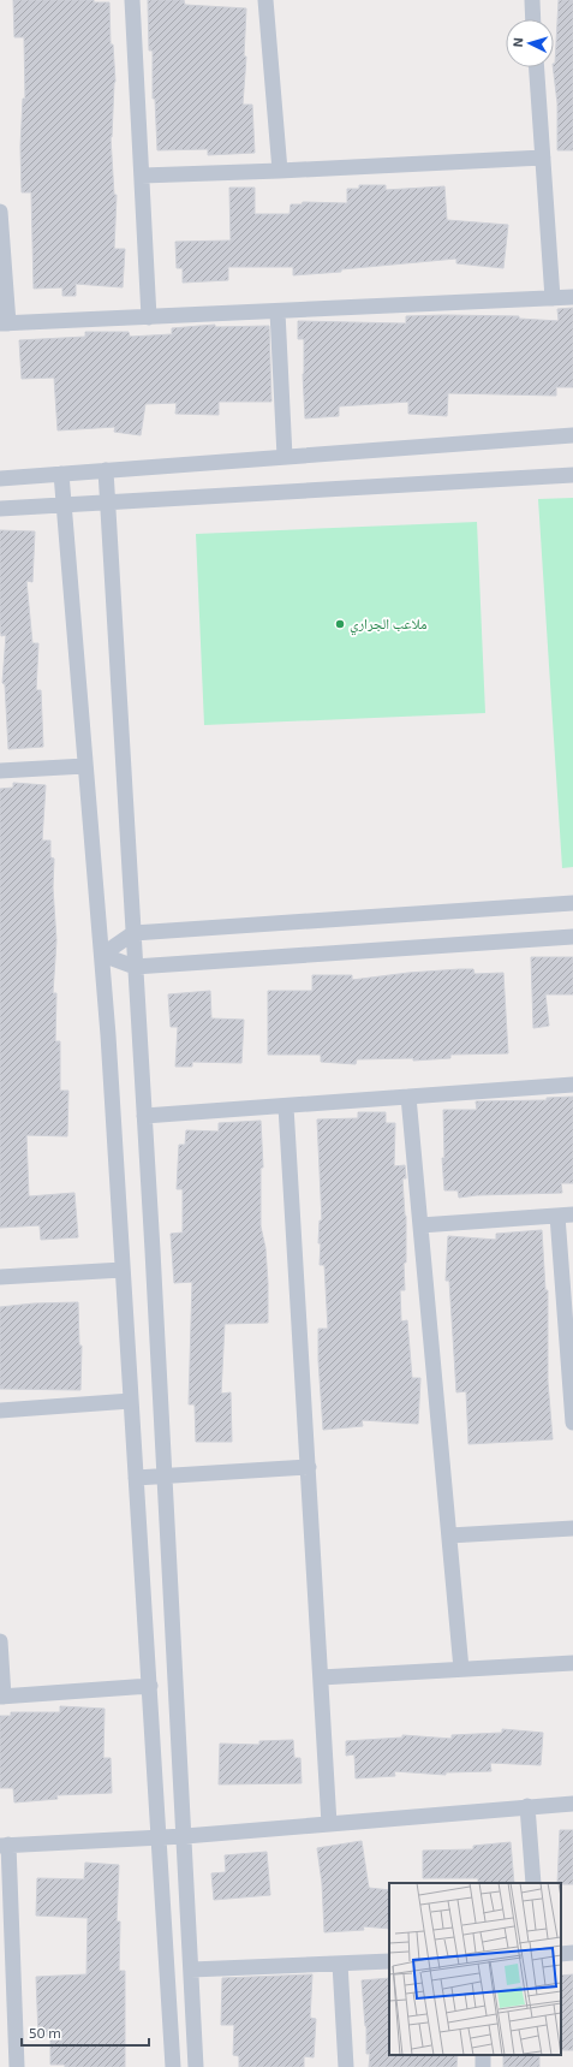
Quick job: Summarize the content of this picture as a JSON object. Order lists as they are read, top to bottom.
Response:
{
  "places": ["ملاعب الجراري"],
  "scale_bar": "50 m",
  "north": "left"
}
